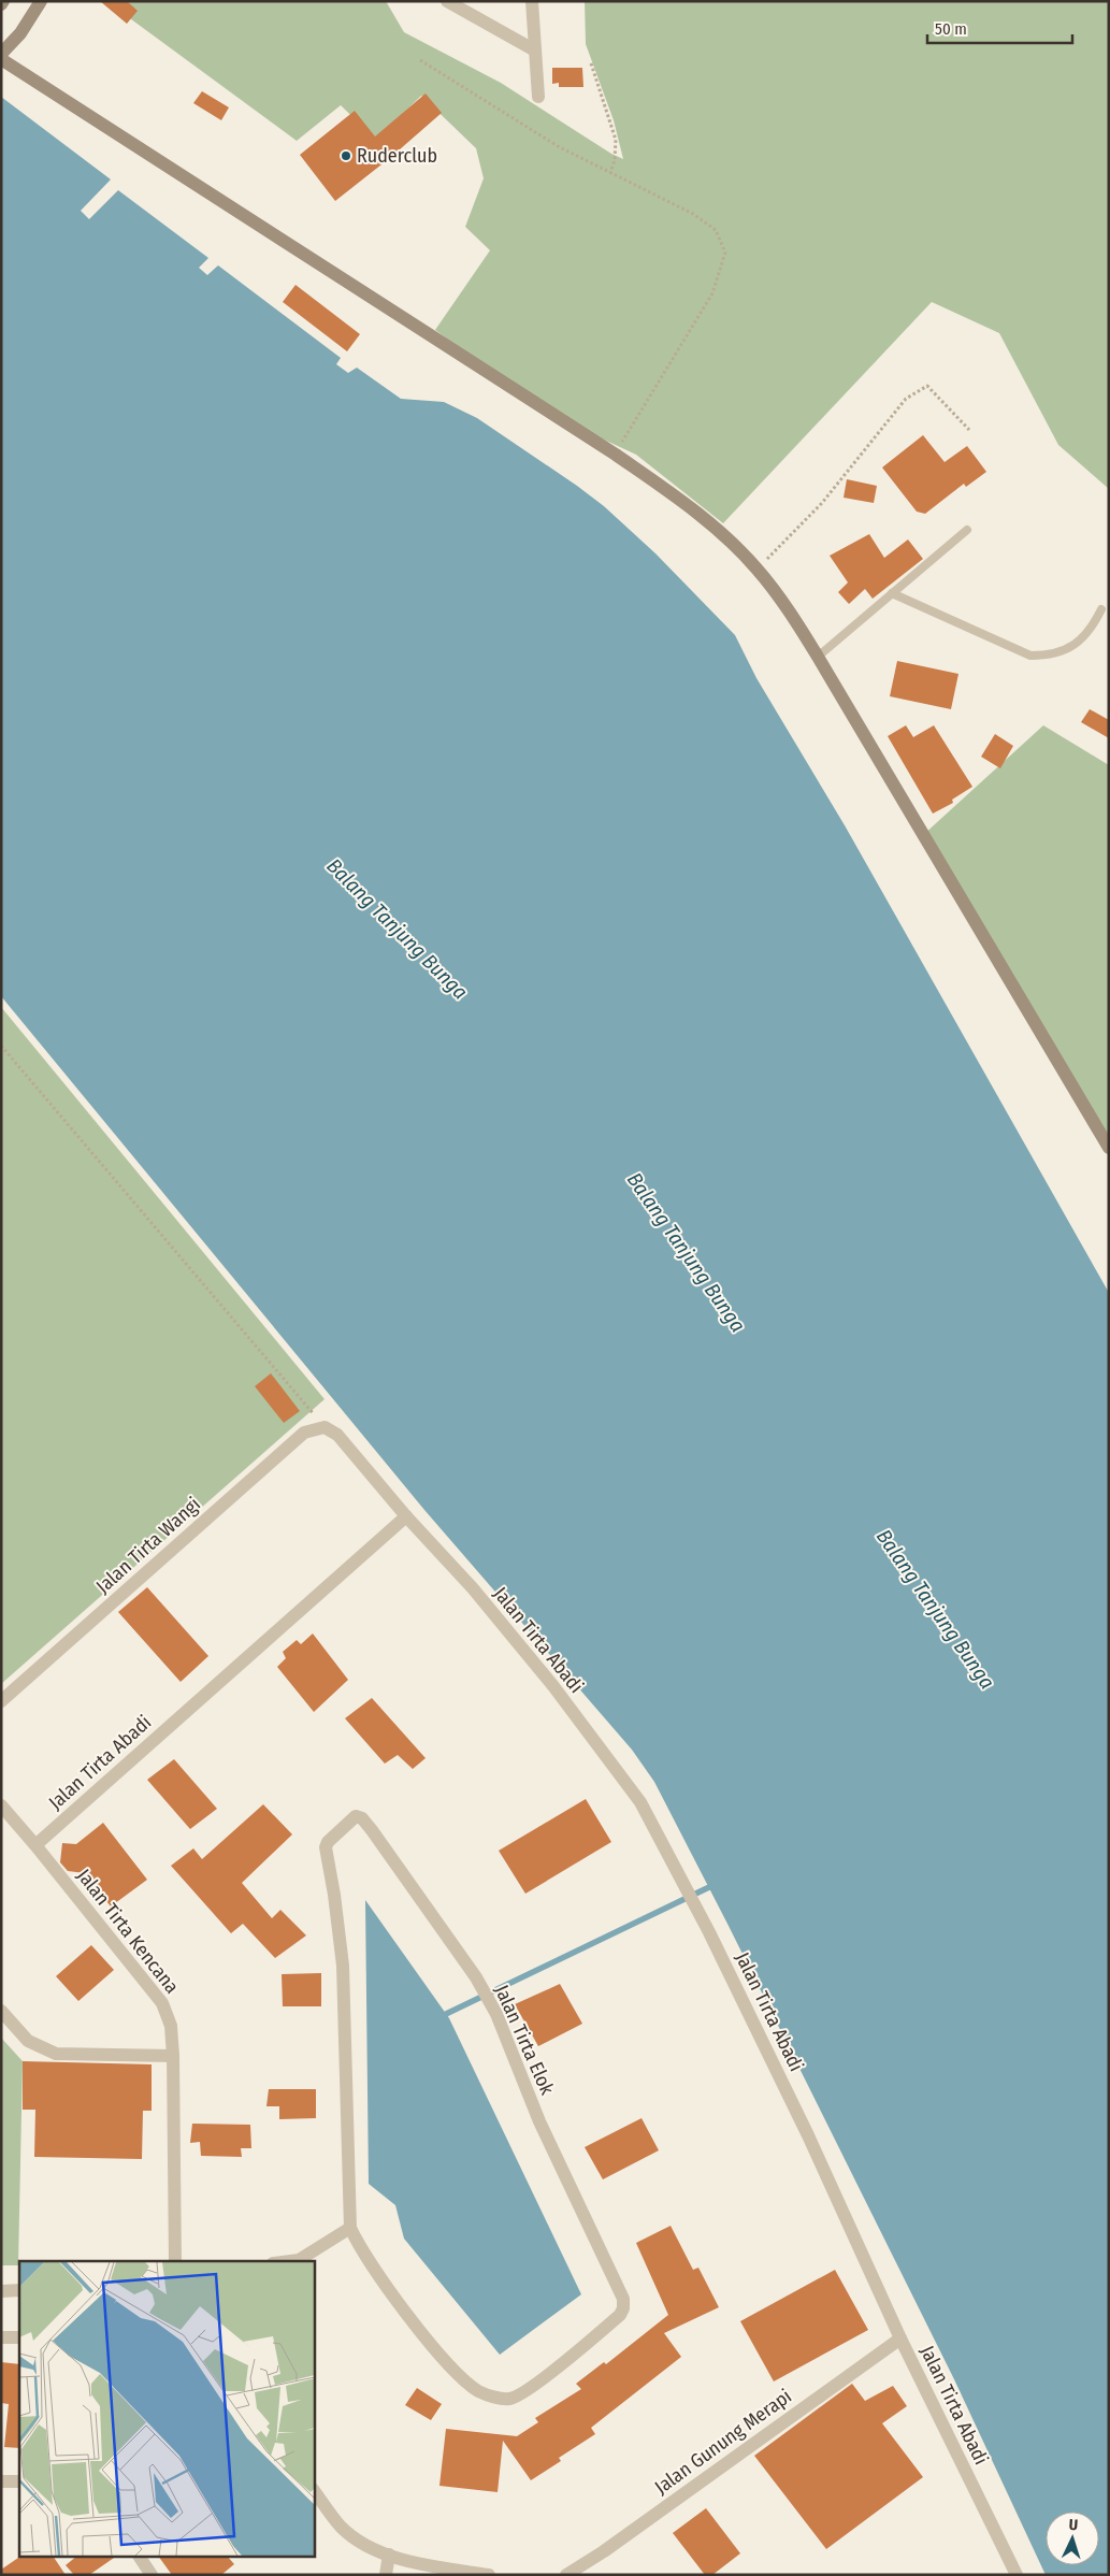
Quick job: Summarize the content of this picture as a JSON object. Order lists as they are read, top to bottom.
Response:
{
  "streets": {
    "street": [
      "Jalan Tirta Wangi",
      "Jalan Tirta Abadi",
      "Jalan Tirta Kencana",
      "Jalan Tirta Elok",
      "Jalan Gunung Merapi"
    ]
  },
  "crossings": [
    ["Jalan Tirta Wangi", "Jalan Tirta Abadi"],
    ["Jalan Tirta Abadi", "Jalan Tirta Kencana"],
    ["Jalan Tirta Abadi", "Jalan Gunung Merapi"]
  ],
  "water": ["Balang Tanjung Bunga"],
  "places": ["Ruderclub"],
  "scale_bar": "50 m",
  "north": "top"
}
